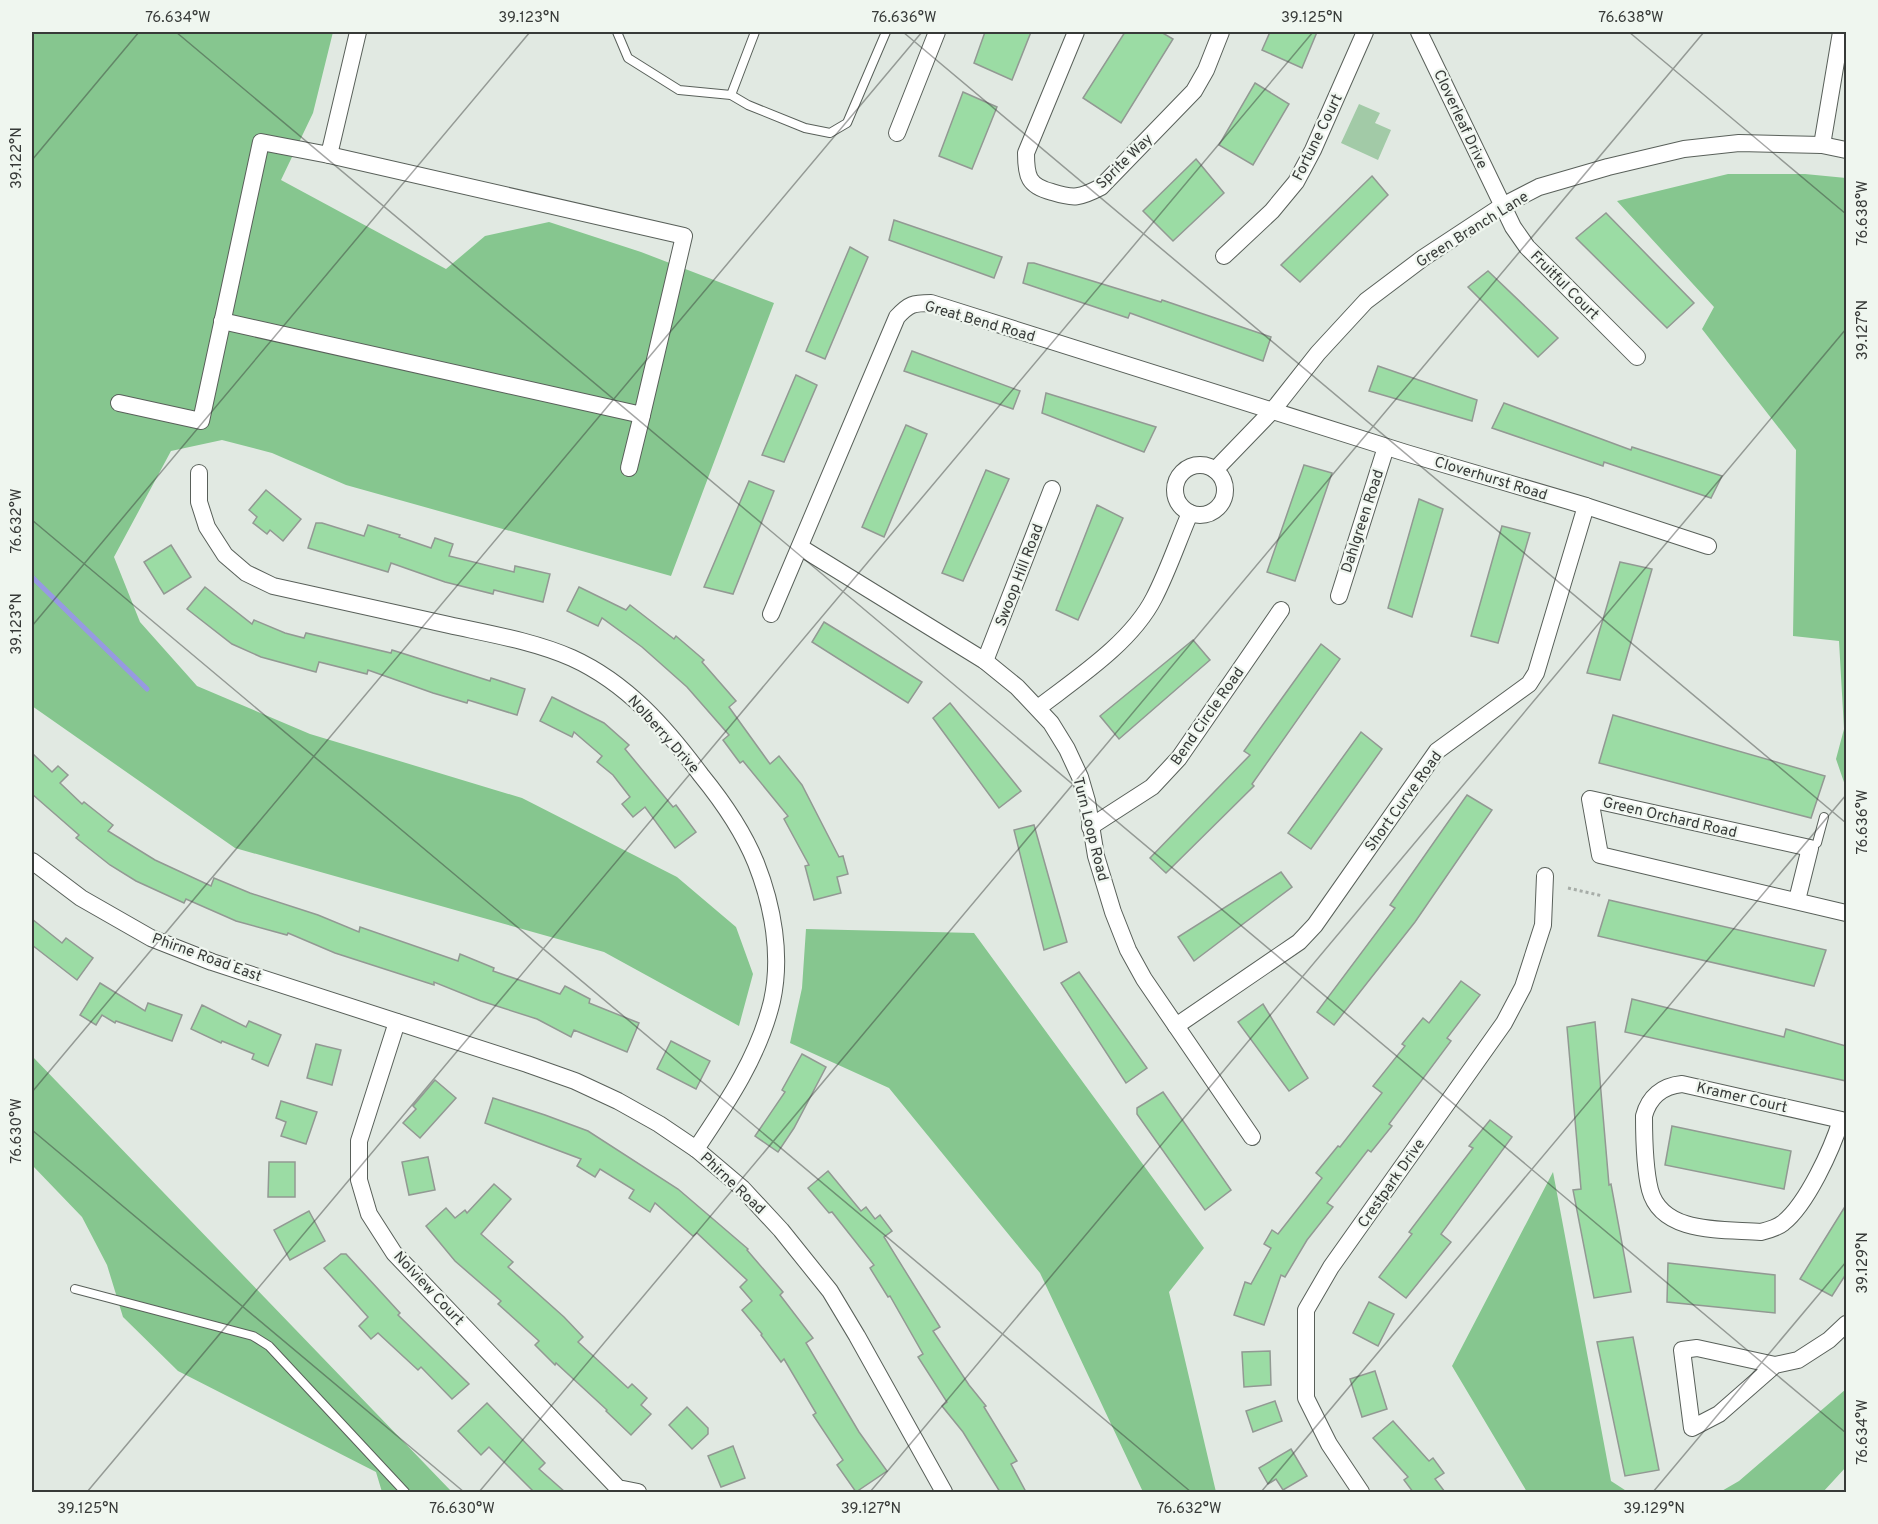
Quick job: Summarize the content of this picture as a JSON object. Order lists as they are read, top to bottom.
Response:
{
  "streets": {
    "street": [
      "Cloverleaf Drive",
      "Fortune Court",
      "Sprite Way",
      "Green Branch Lane",
      "Fruitful Court",
      "Great Bend Road",
      "Cloverhurst Road",
      "Dahlgreen Road",
      "Swoop Hill Road",
      "Bend Circle Road",
      "Nolberry Drive",
      "Short Curve Road",
      "Green Orchard Road",
      "Turn Loop Road",
      "Phirne Road East",
      "Kramer Court",
      "Phirne Road",
      "Crestpark Drive",
      "Nolview Court"
    ]
  },
  "crossings": [
    ["Cloverleaf Drive", "Green Branch Lane"],
    ["Cloverleaf Drive", "Fruitful Court"],
    ["Green Branch Lane", "Fruitful Court"],
    ["Green Branch Lane", "Great Bend Road"],
    ["Green Branch Lane", "Cloverhurst Road"],
    ["Great Bend Road", "Cloverhurst Road"],
    ["Great Bend Road", "Turn Loop Road"],
    ["Cloverhurst Road", "Dahlgreen Road"],
    ["Cloverhurst Road", "Short Curve Road"],
    ["Swoop Hill Road", "Turn Loop Road"],
    ["Bend Circle Road", "Turn Loop Road"],
    ["Nolberry Drive", "Phirne Road"],
    ["Short Curve Road", "Turn Loop Road"],
    ["Phirne Road East", "Phirne Road"],
    ["Phirne Road East", "Nolview Court"],
    ["Phirne Road", "Nolview Court"]
  ],
  "coordinates": [
    "76.634°W",
    "39.123°N",
    "76.636°W",
    "39.125°N",
    "76.638°W",
    "39.122°N",
    "39.127°N",
    "76.632°W",
    "76.630°W",
    "39.129°N"
  ]
}
